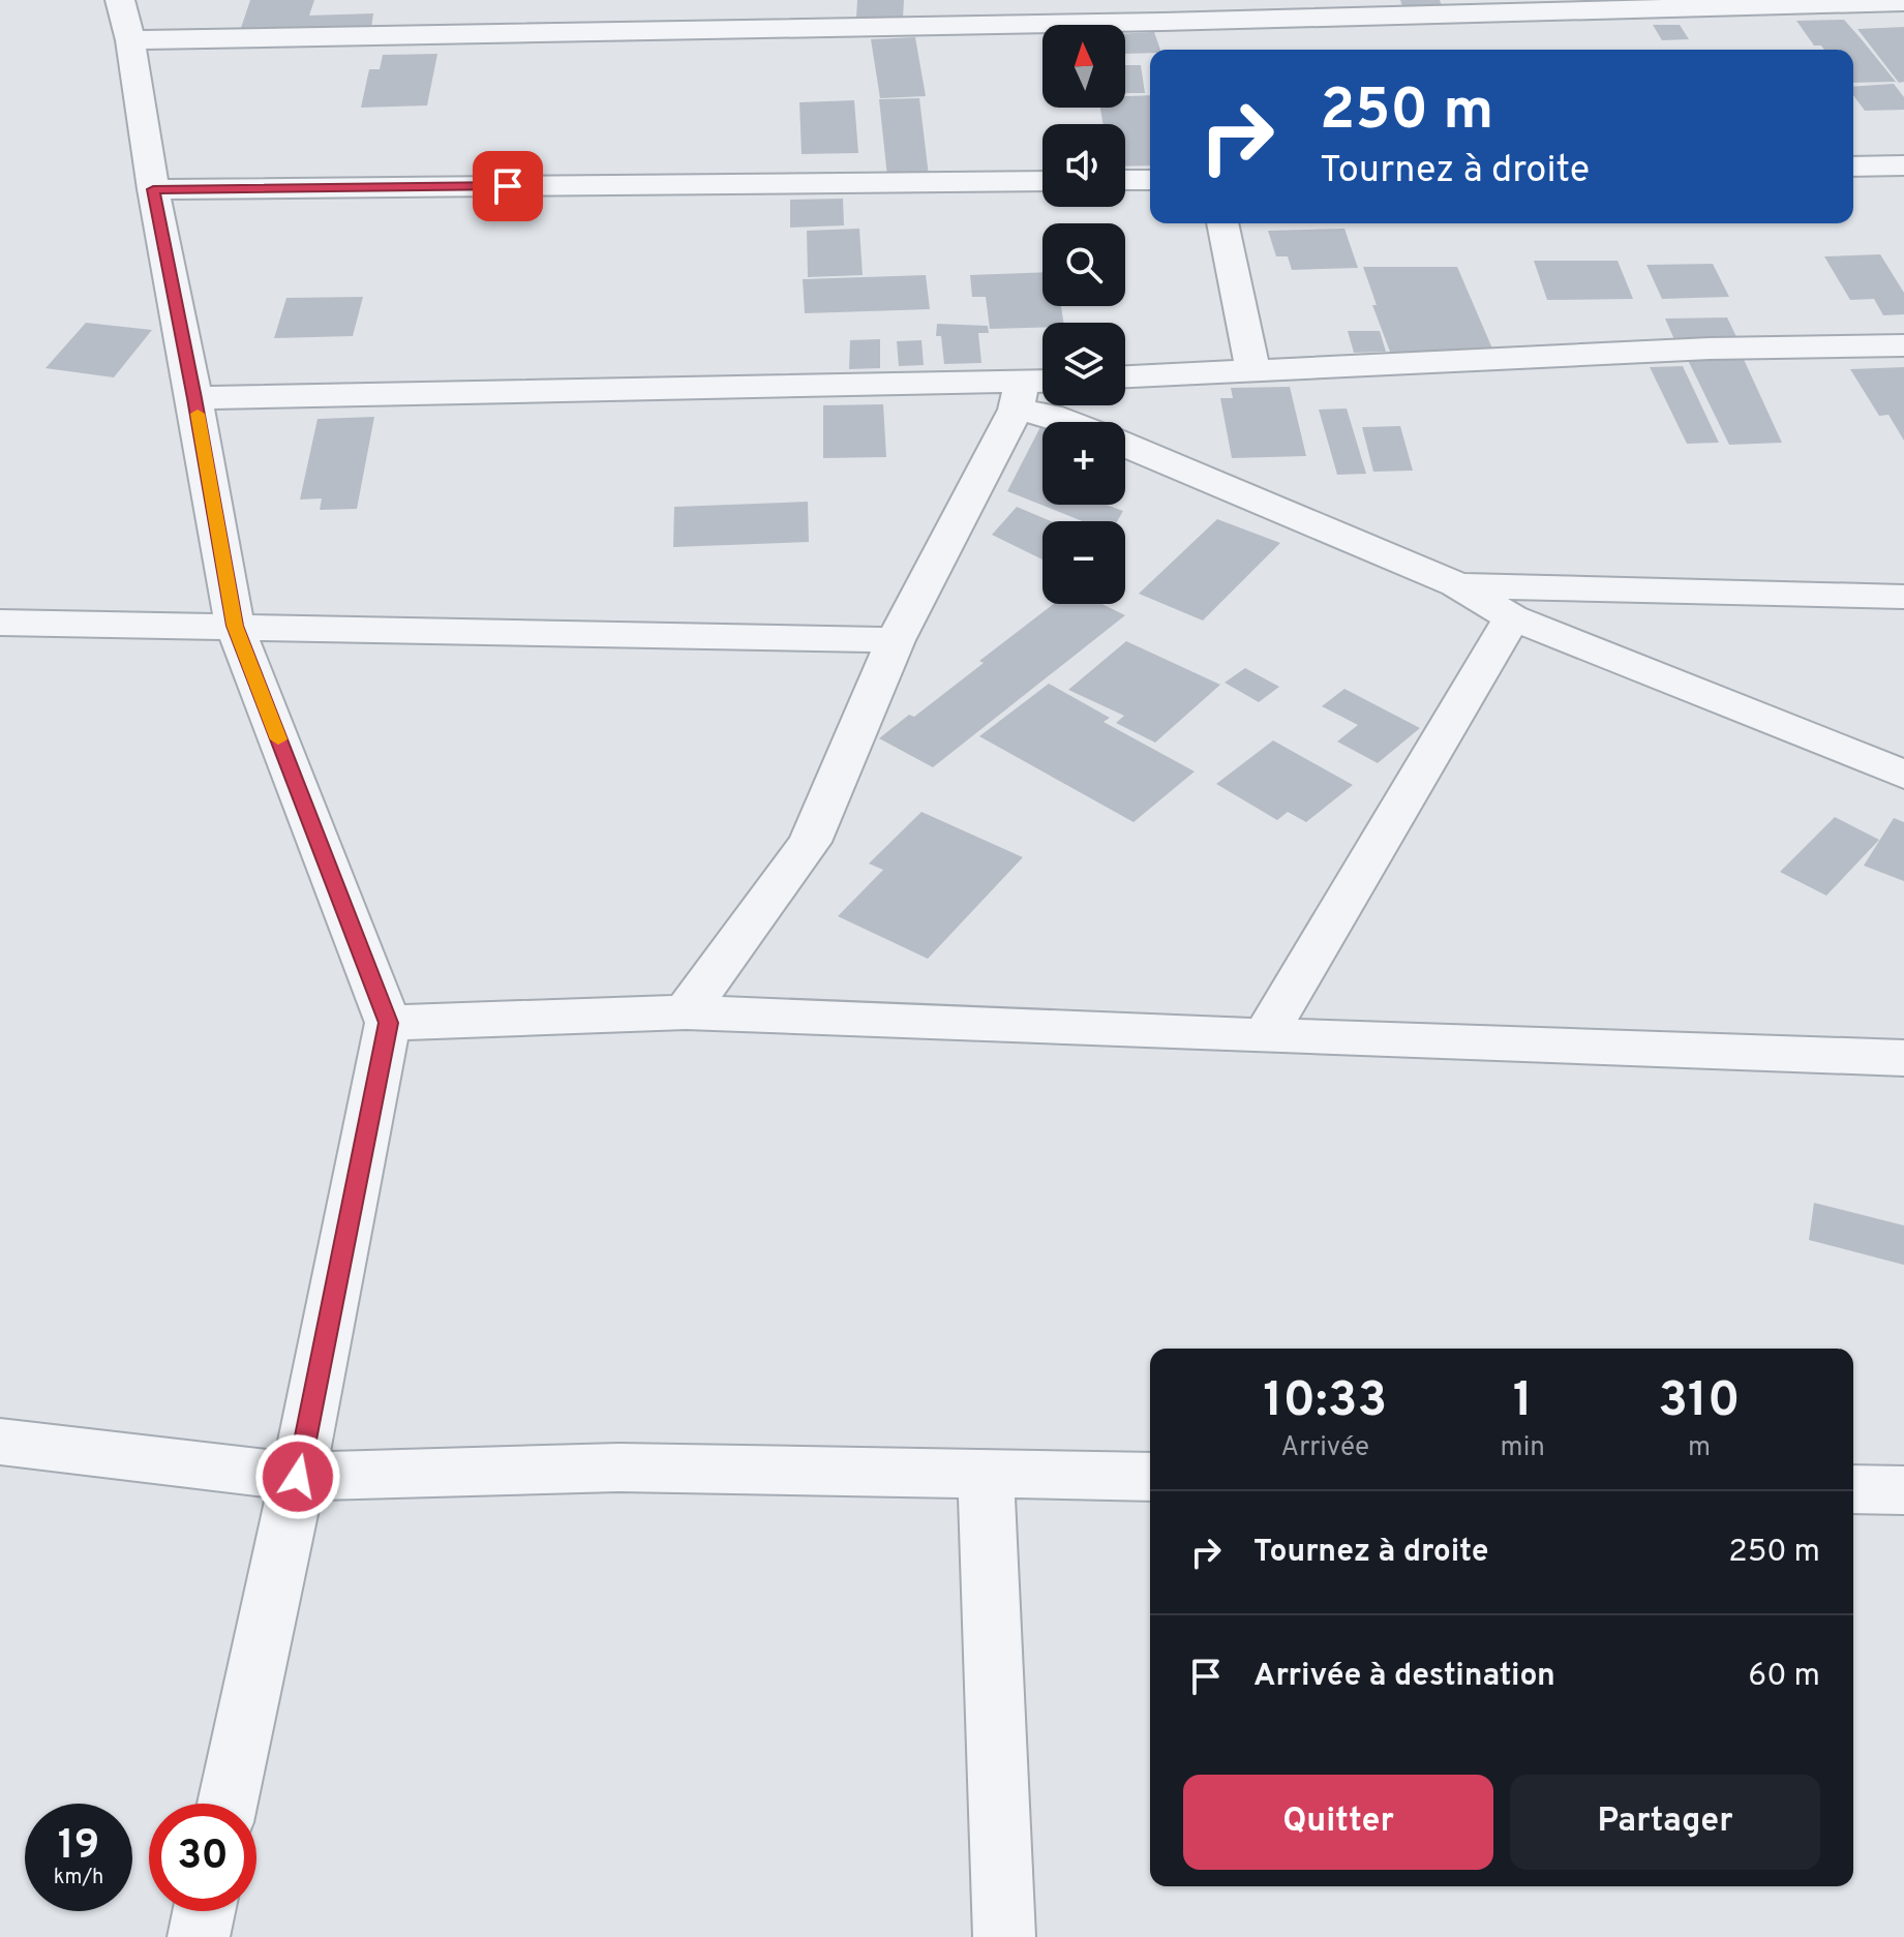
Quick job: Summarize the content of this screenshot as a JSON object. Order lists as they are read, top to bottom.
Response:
{
  "north": "top",
  "page": {
    "map_buttons": ["+", "−"],
    "turn": ["250 m", "Tournez à droite"],
    "eta": [
      "10:33",
      "Arrivée",
      "1",
      "min",
      "310",
      "m"
    ],
    "list": [
      {
        "name": "Tournez à droite",
        "value": "250 m"
      },
      {
        "name": "Arrivée à destination",
        "value": "60 m"
      }
    ],
    "buttons": ["Quitter", "Partager"],
    "speed": "19 km/h",
    "limit": "30"
  }
}
